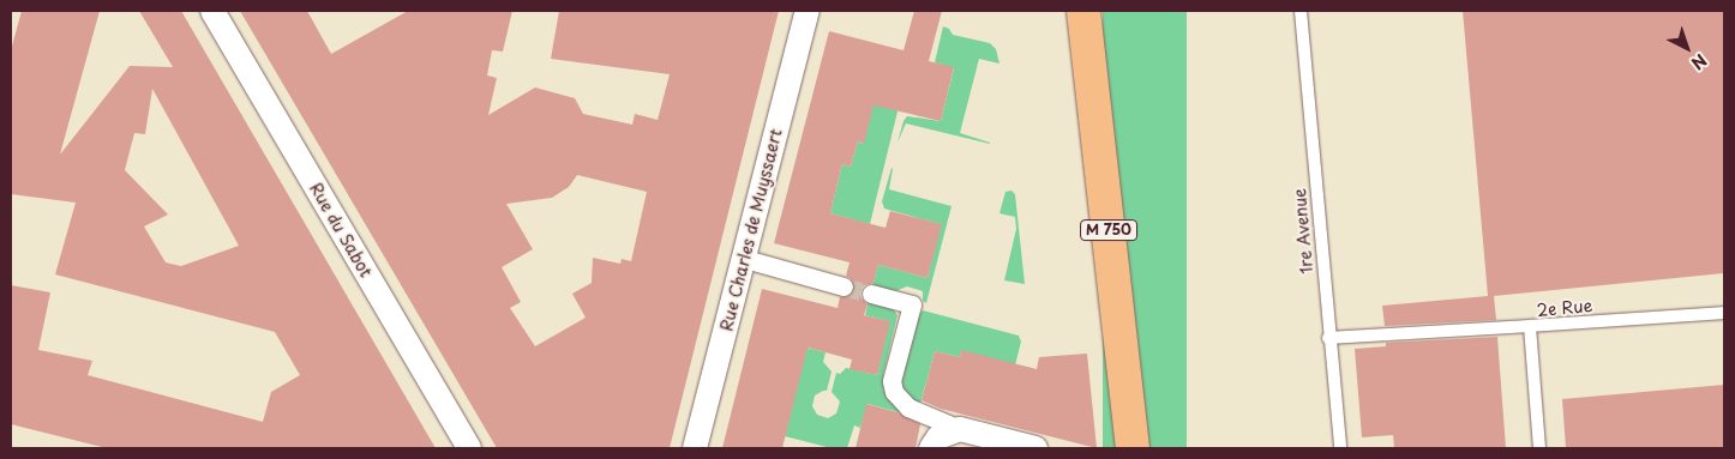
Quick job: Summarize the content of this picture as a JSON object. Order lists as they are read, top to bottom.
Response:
{
  "streets": {
    "main road": ["M 750"],
    "street": ["Rue du Sabot", "Rue Charles de Muyssaert"],
    "lane": ["1re Avenue", "2e Rue"]
  },
  "north": "bottom right"
}
